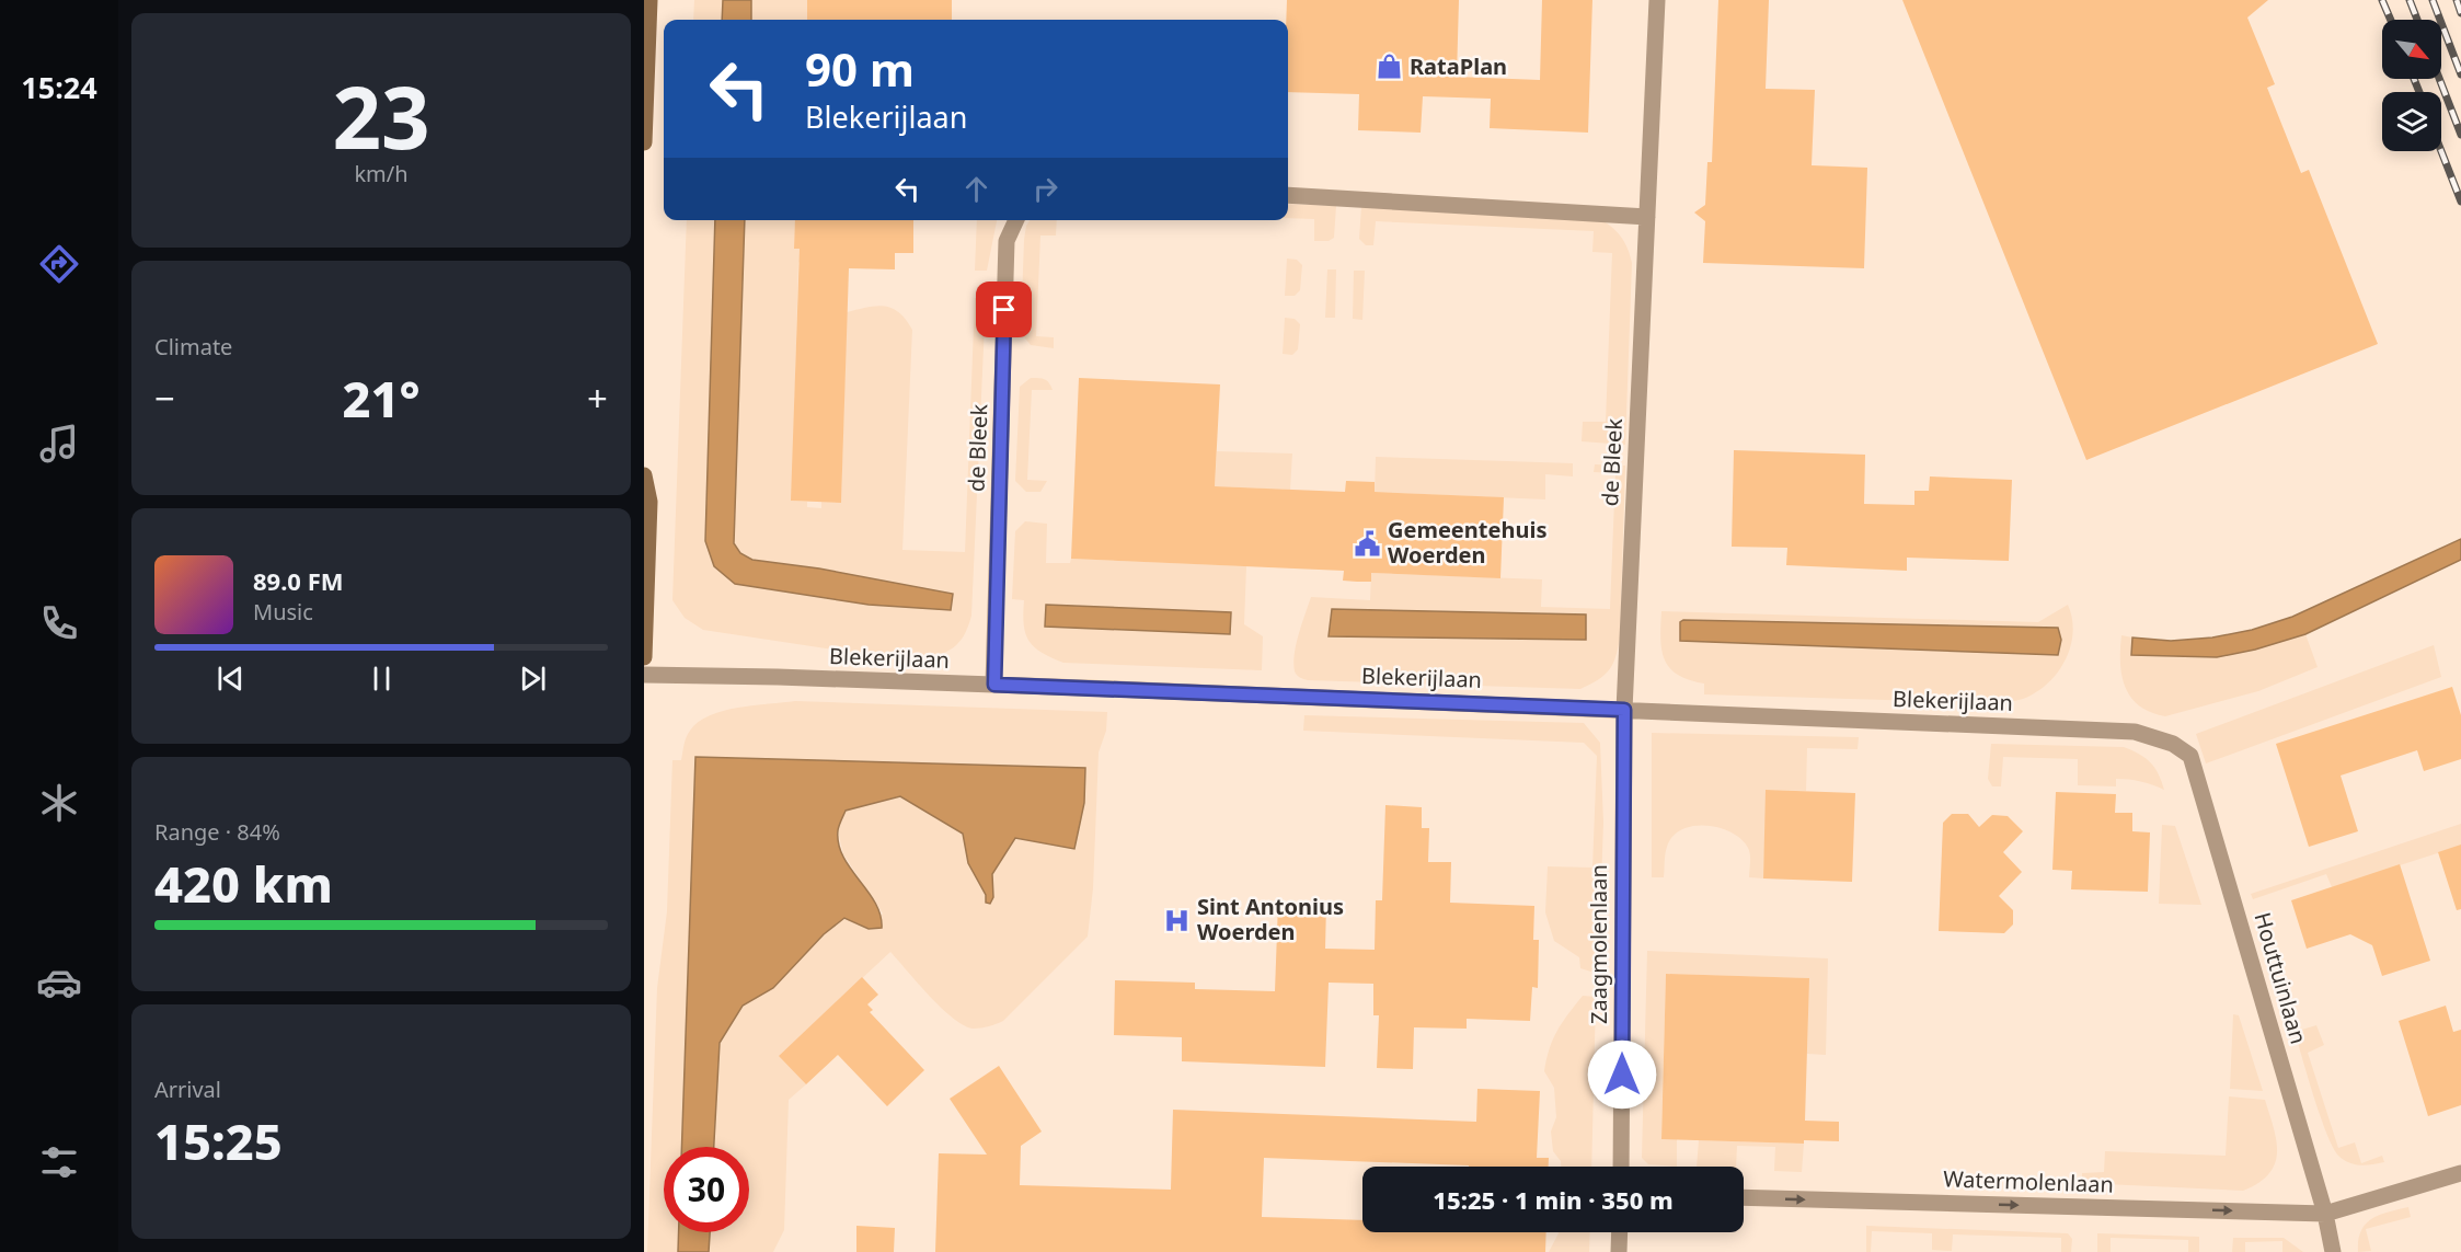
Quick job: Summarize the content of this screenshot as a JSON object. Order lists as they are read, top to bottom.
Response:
{
  "streets": {
    "street": [
      "de Bleek",
      "Blekerijlaan",
      "Zaagmolenlaan",
      "Houttuinlaan",
      "Watermolenlaan"
    ]
  },
  "crossings": [
    ["de Bleek", "Blekerijlaan"],
    ["de Bleek", "Zaagmolenlaan"],
    ["Blekerijlaan", "Zaagmolenlaan"],
    ["Blekerijlaan", "Houttuinlaan"],
    ["Houttuinlaan", "Watermolenlaan"]
  ],
  "one_way": ["Watermolenlaan"],
  "places": {
    "shop": ["RataPlan"],
    "public building": ["Gemeentehuis Woerden"],
    "hospital": ["Sint Antonius Woerden"]
  },
  "north": "bottom right",
  "page": {
    "tabs": "15:24",
    "tile": [
      ["23", "km/h"],
      "Climate",
      ["Range · 84%", "420 km"],
      ["Arrival", "15:25"]
    ],
    "turn": ["90 m", "Blekerijlaan"],
    "heat": ["−", "21°", "+"],
    "song": ["89.0 FM", "Music"],
    "limit": "30",
    "trip": "15:25 · 1 min · 350 m"
  }
}
